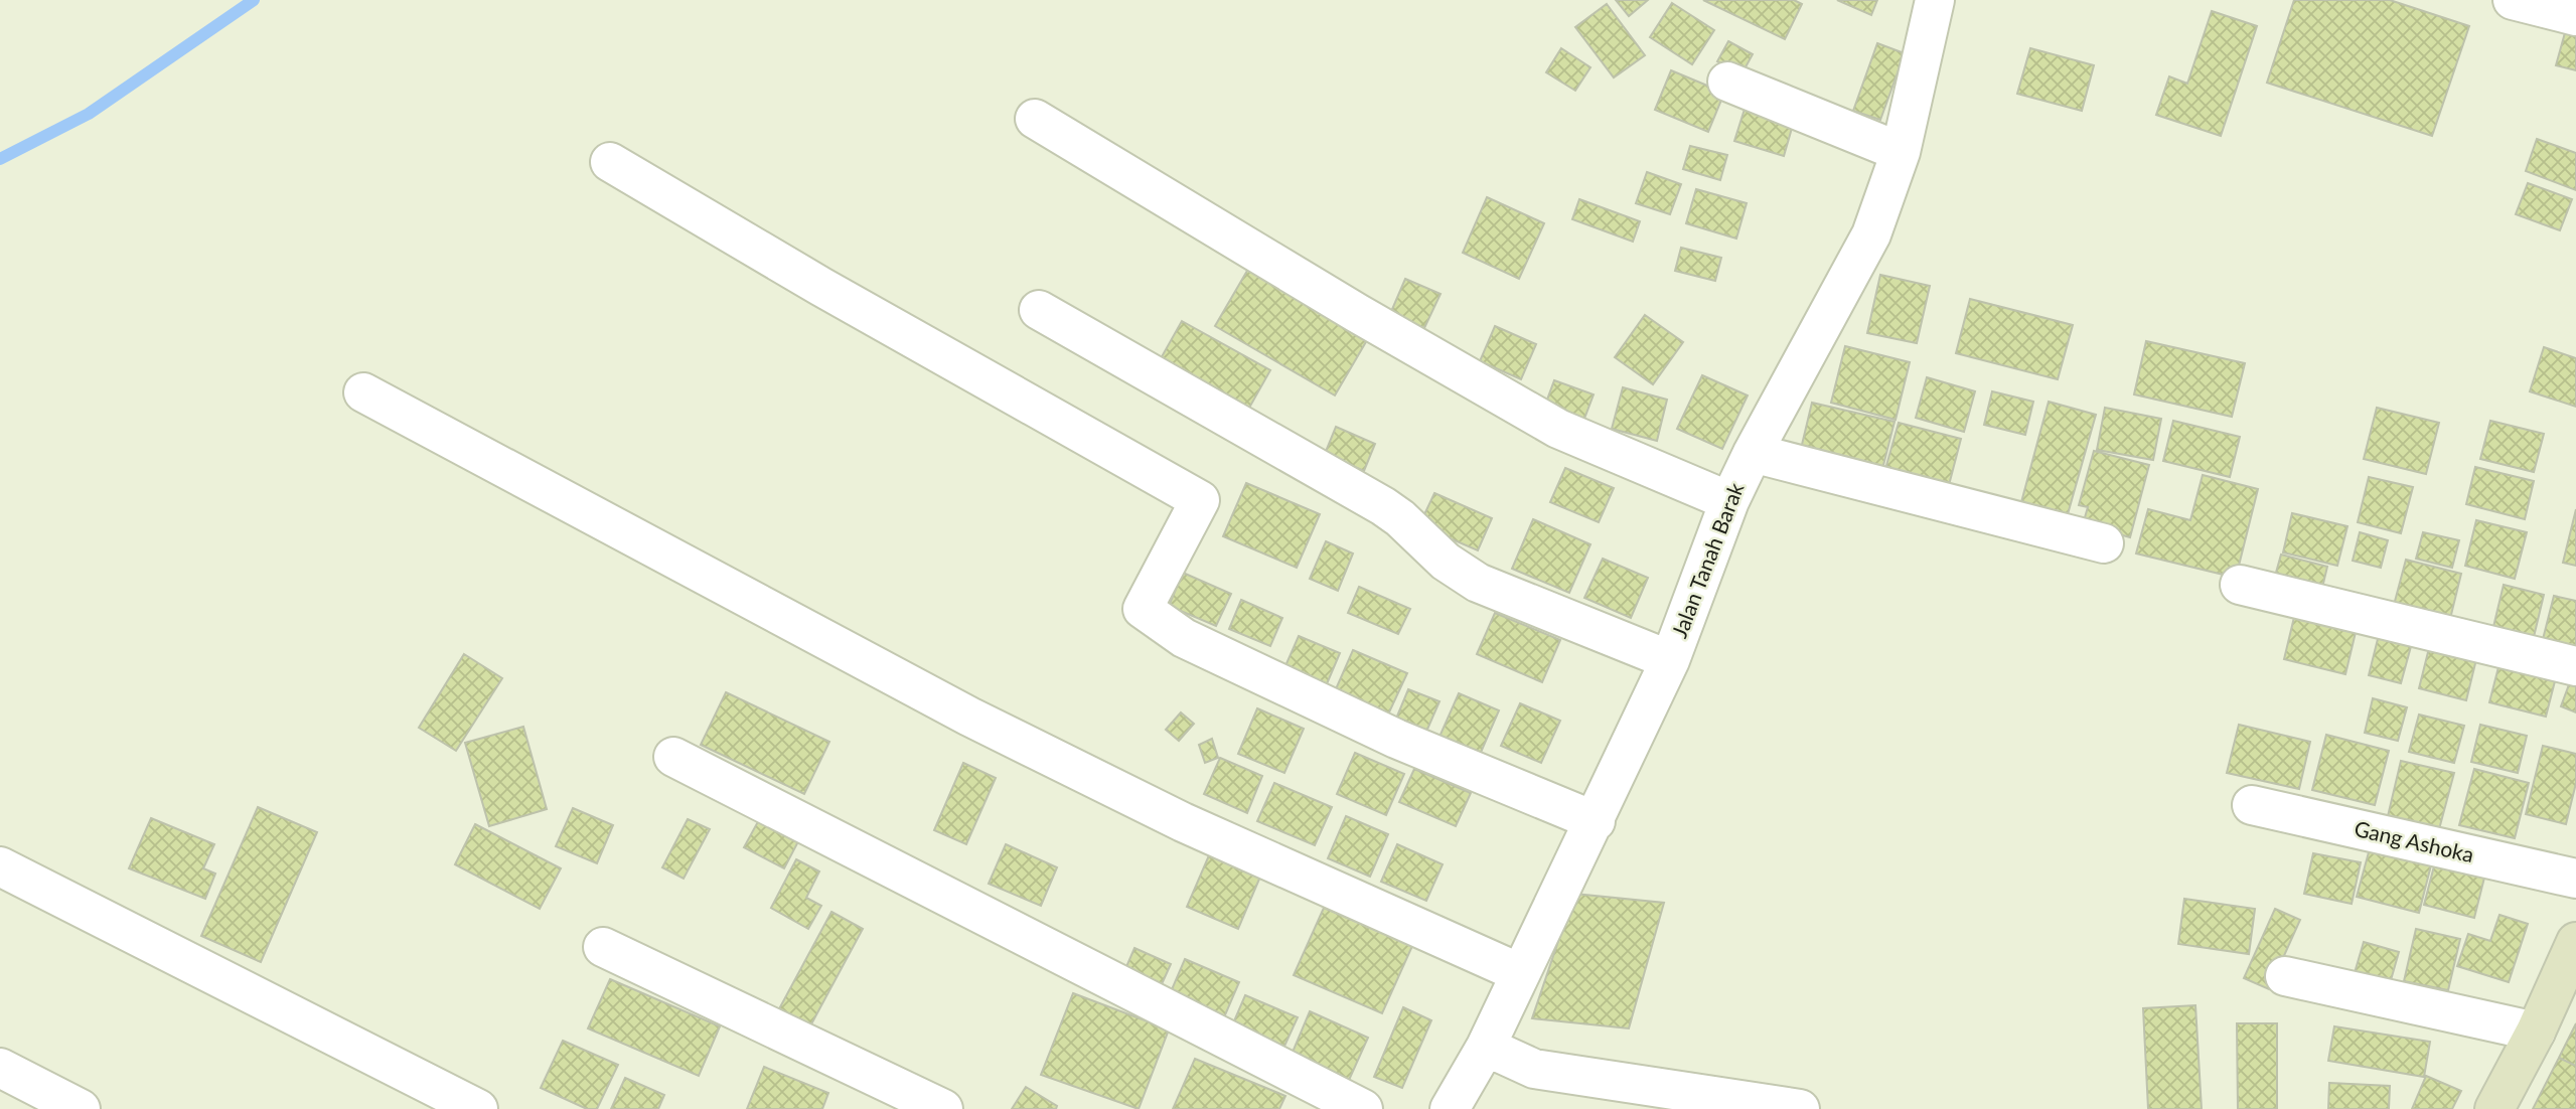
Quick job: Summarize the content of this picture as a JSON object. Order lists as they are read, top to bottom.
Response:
{
  "streets": {
    "street": ["Jalan Tanah Barak", "Gang Ashoka"]
  }
}
